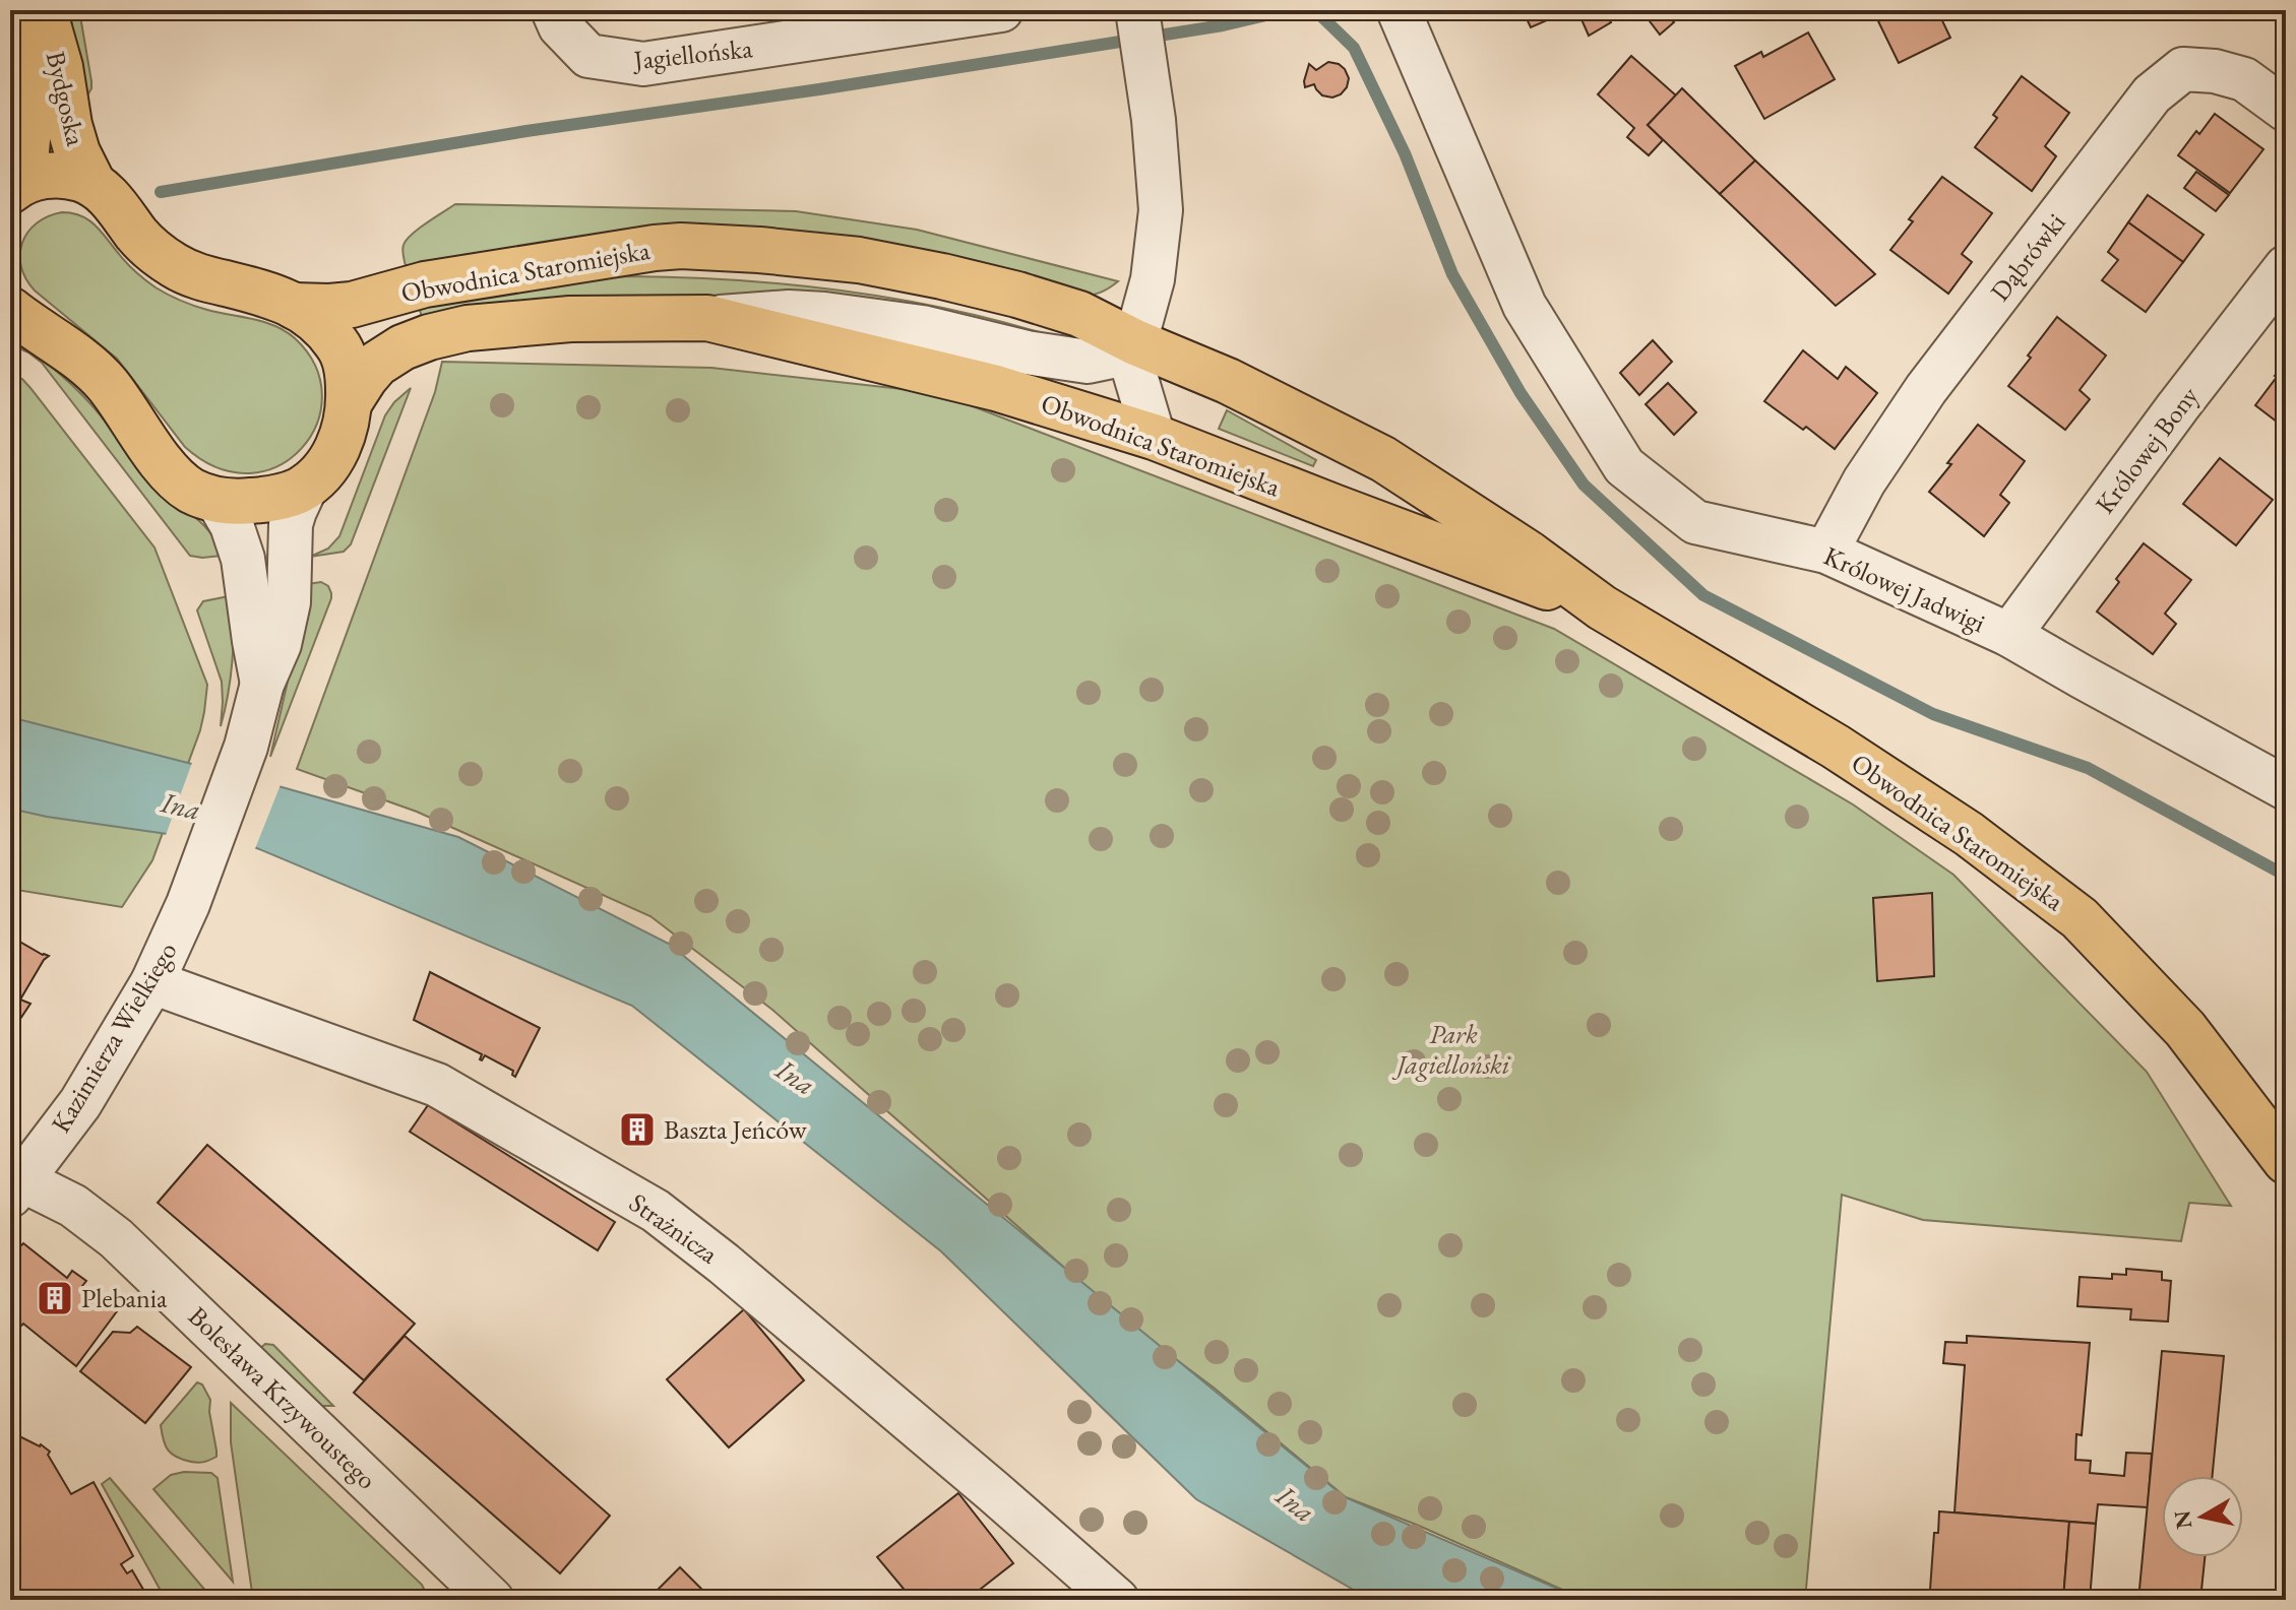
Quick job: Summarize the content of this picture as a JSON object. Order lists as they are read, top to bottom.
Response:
{
  "streets": {
    "main road": ["Bydgoska", "Obwodnica Staromiejska"],
    "street": [
      "Jagiellońska",
      "Dąbrówki",
      "Królowej Bony",
      "Królowej Jadwigi",
      "Kazimierza Wielkiego",
      "Strażnicza",
      "Bolesława Krzywoustego"
    ]
  },
  "crossings": [
    ["Dąbrówki", "Królowej Jadwigi"],
    ["Królowej Bony", "Królowej Jadwigi"],
    ["Kazimierza Wielkiego", "Strażnicza"],
    ["Kazimierza Wielkiego", "Bolesława Krzywoustego"]
  ],
  "water": ["Ina"],
  "parks": ["Park Jagielloński"],
  "places": {
    "building": ["Baszta Jeńców", "Plebania"]
  },
  "north": "left"
}
